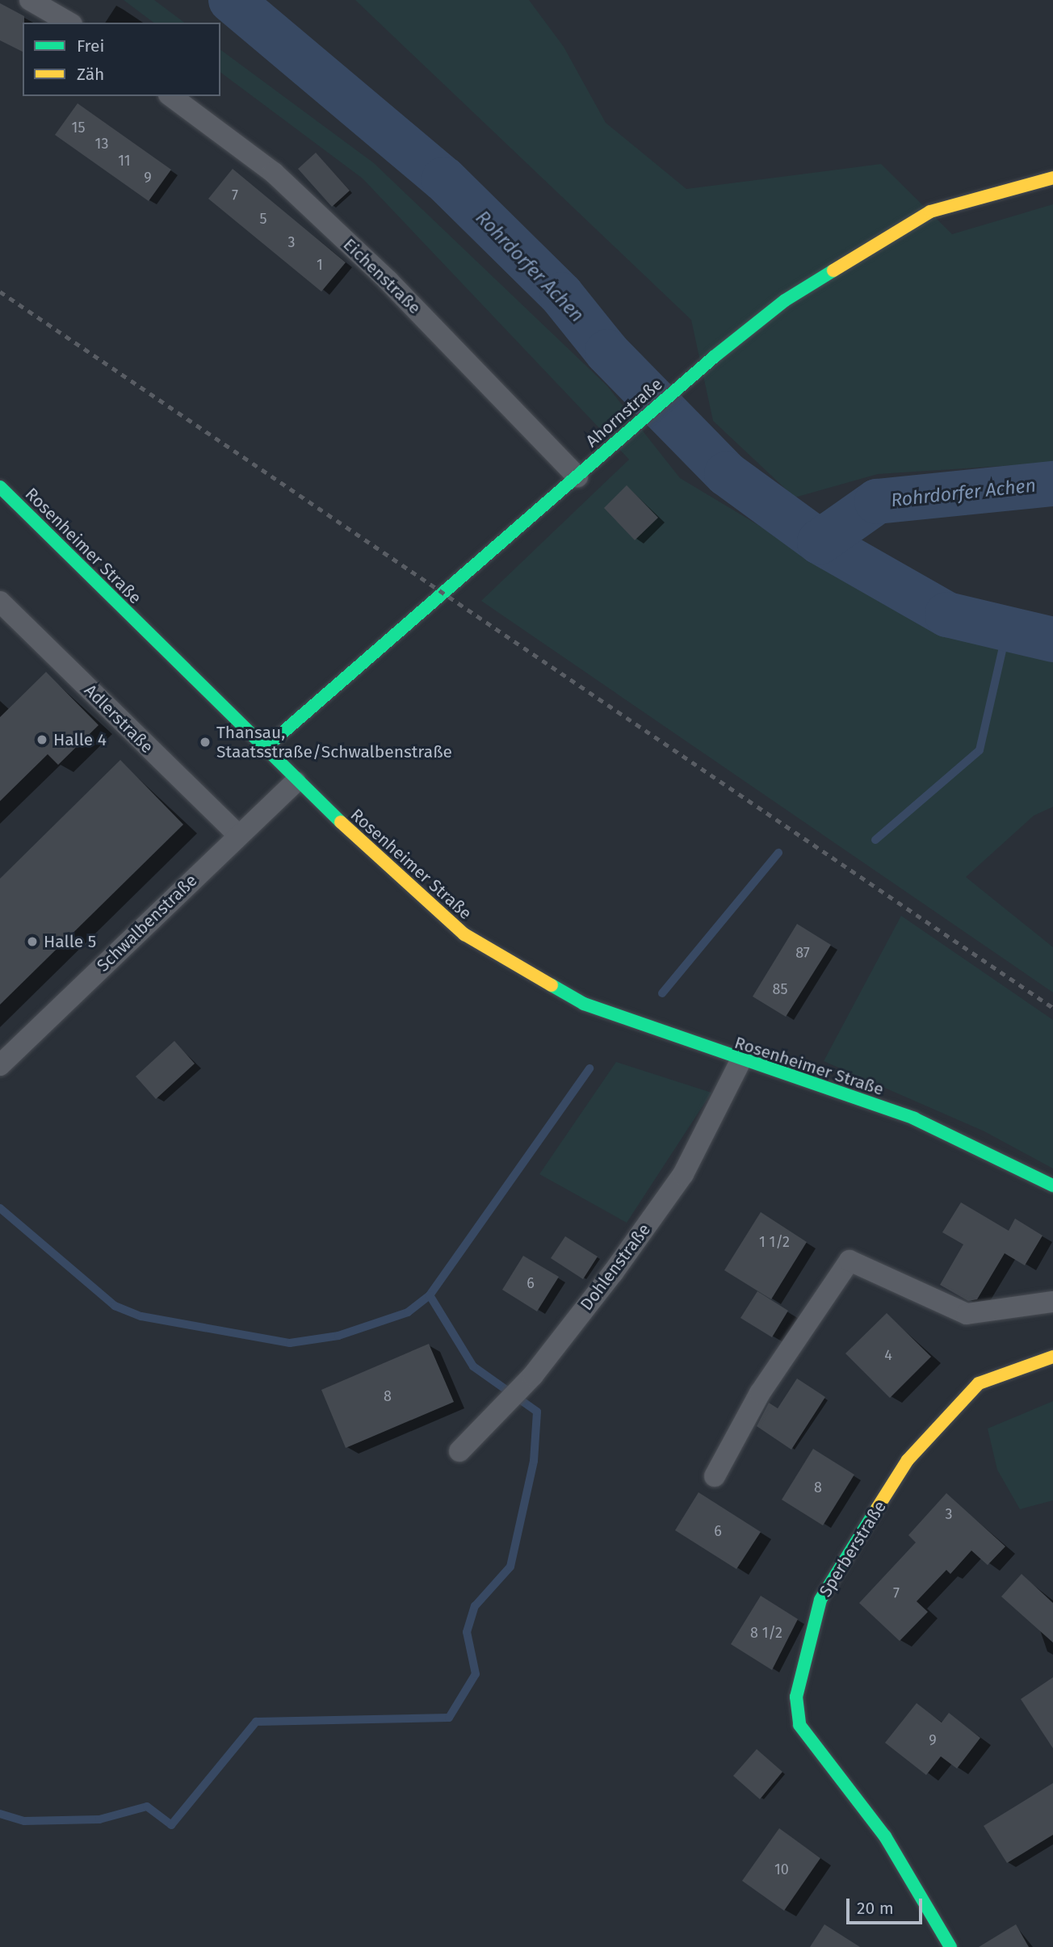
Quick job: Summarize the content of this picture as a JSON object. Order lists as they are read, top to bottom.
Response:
{
  "streets": {
    "street": [
      "Eichenstraße",
      "Ahornstraße",
      "Rosenheimer Straße",
      "Adlerstraße",
      "Schwalbenstraße",
      "Dohlenstraße",
      "Sperberstraße"
    ]
  },
  "crossings": [
    ["Eichenstraße", "Ahornstraße"],
    ["Ahornstraße", "Rosenheimer Straße"],
    ["Rosenheimer Straße", "Schwalbenstraße"],
    ["Rosenheimer Straße", "Dohlenstraße"],
    ["Adlerstraße", "Schwalbenstraße"]
  ],
  "water": ["Rohrdorfer Achen"],
  "places": ["Halle 4", "Thansau, Staatsstraße/Schwalbenstraße", "Halle 5"],
  "house_numbers": [
    "15",
    "13",
    "11",
    "9",
    "7",
    "5",
    "3",
    "1",
    "87",
    "85",
    "1 1/2",
    "6",
    "4",
    "8",
    "8",
    "3",
    "6",
    "7",
    "8 1/2",
    "9",
    "10"
  ],
  "legend": ["Frei", "Zäh"],
  "scale_bar": "20 m"
}
